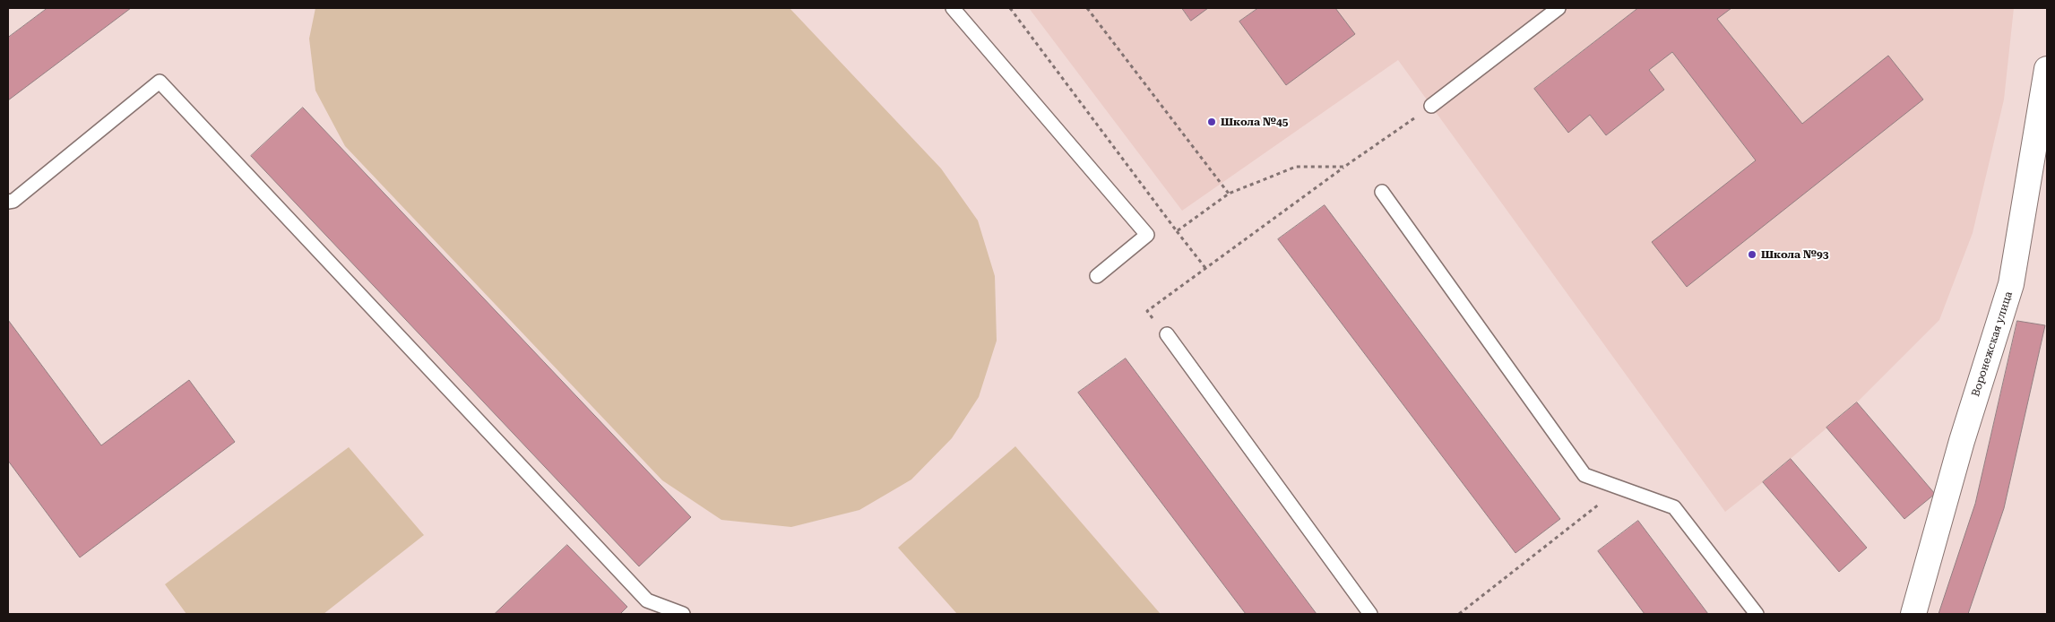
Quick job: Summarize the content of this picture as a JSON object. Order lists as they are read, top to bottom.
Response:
{
  "streets": {
    "street": ["Воронежская улица"]
  },
  "places": ["Школа №45", "Школа №93"]
}
